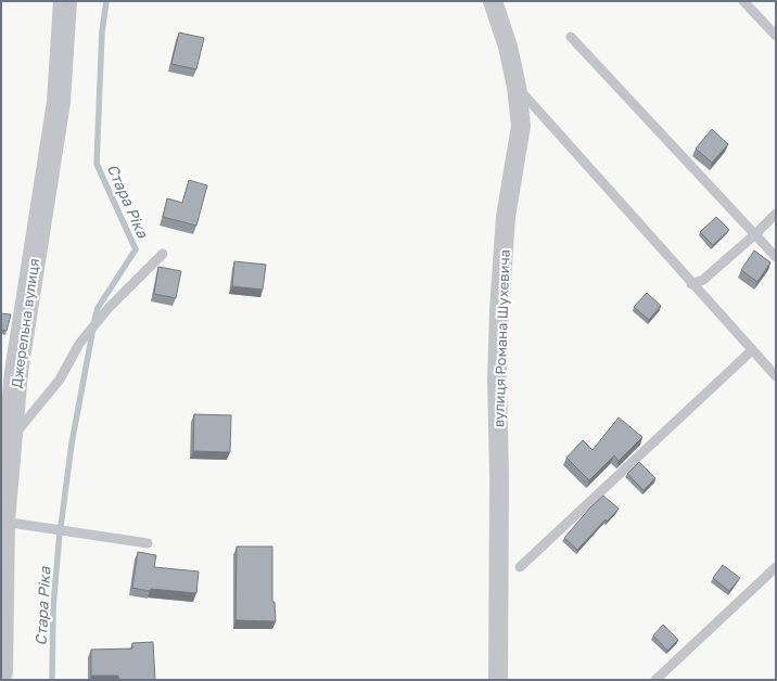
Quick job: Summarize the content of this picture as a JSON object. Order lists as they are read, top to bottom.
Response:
{
  "streets": {
    "street": ["Джерельна вулиця", "вулиця Романа Шухевича"]
  },
  "water": ["Стара Ріка"]
}
